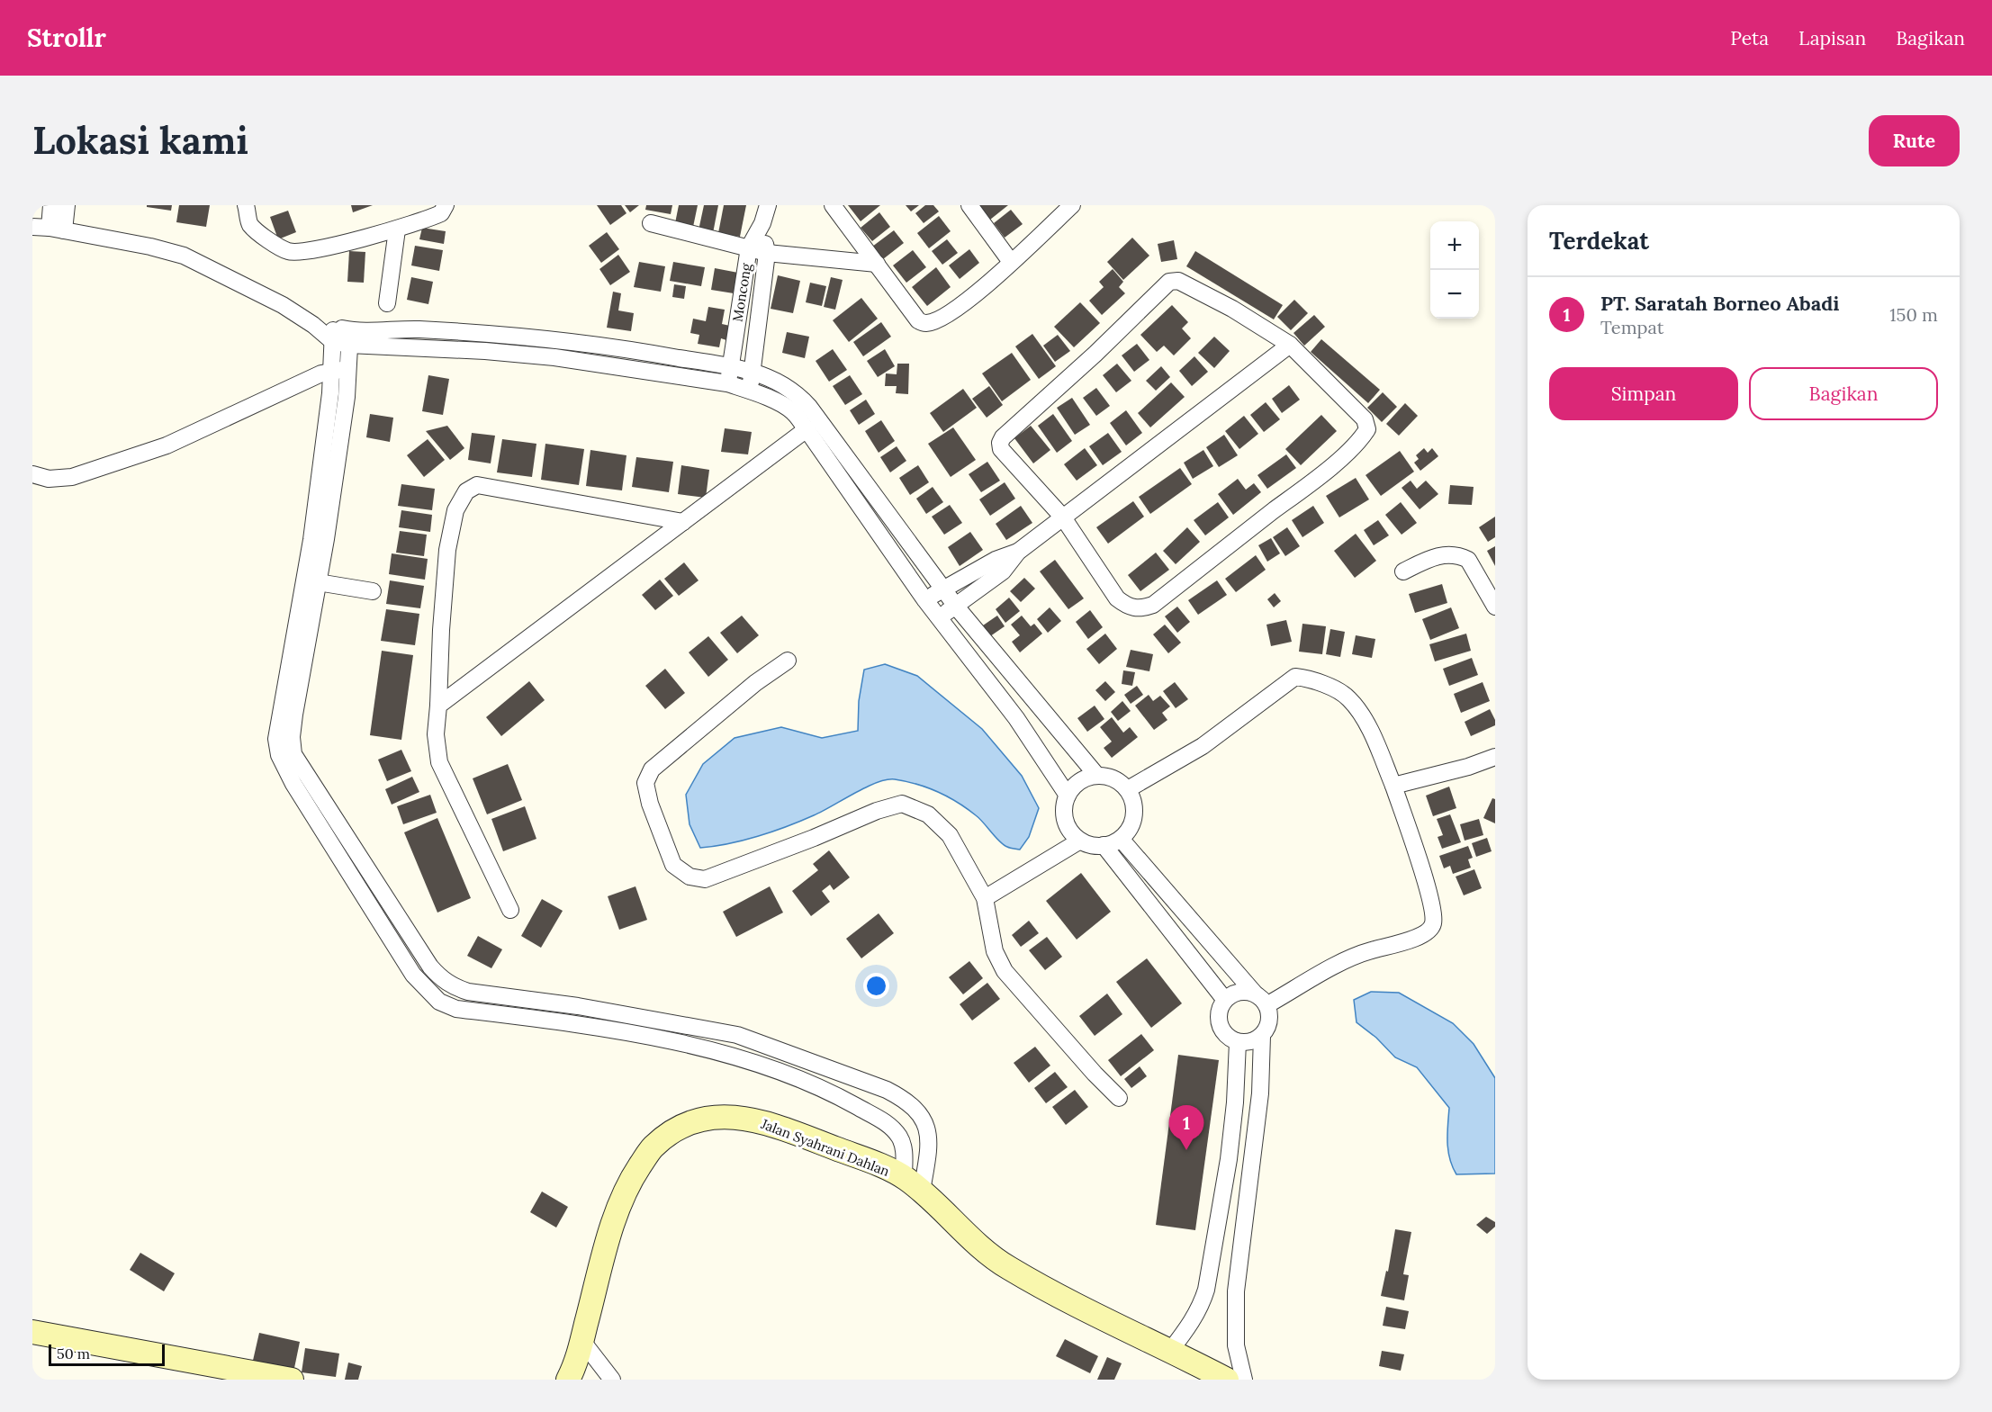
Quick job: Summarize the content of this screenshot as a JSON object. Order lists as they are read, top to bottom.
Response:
{
  "streets": {
    "street": ["Moncong", "Jalan Syahrani Dahlan"]
  },
  "scale_bar": "50 m",
  "page": {
    "header": "Strollr",
    "nav": ["Peta", "Lapisan", "Bagikan"],
    "buttons": [
      "Rute",
      ["Simpan", "Bagikan"]
    ],
    "title": "Lokasi kami",
    "heading": "Terdekat",
    "map_buttons": ["+", "−"],
    "list": [
      {
        "mark": "1",
        "name": "PT. Saratah Borneo Abadi",
        "note": "Tempat",
        "value": "150 m"
      }
    ],
    "pins": "1",
    "scale": "50 m"
  }
}
